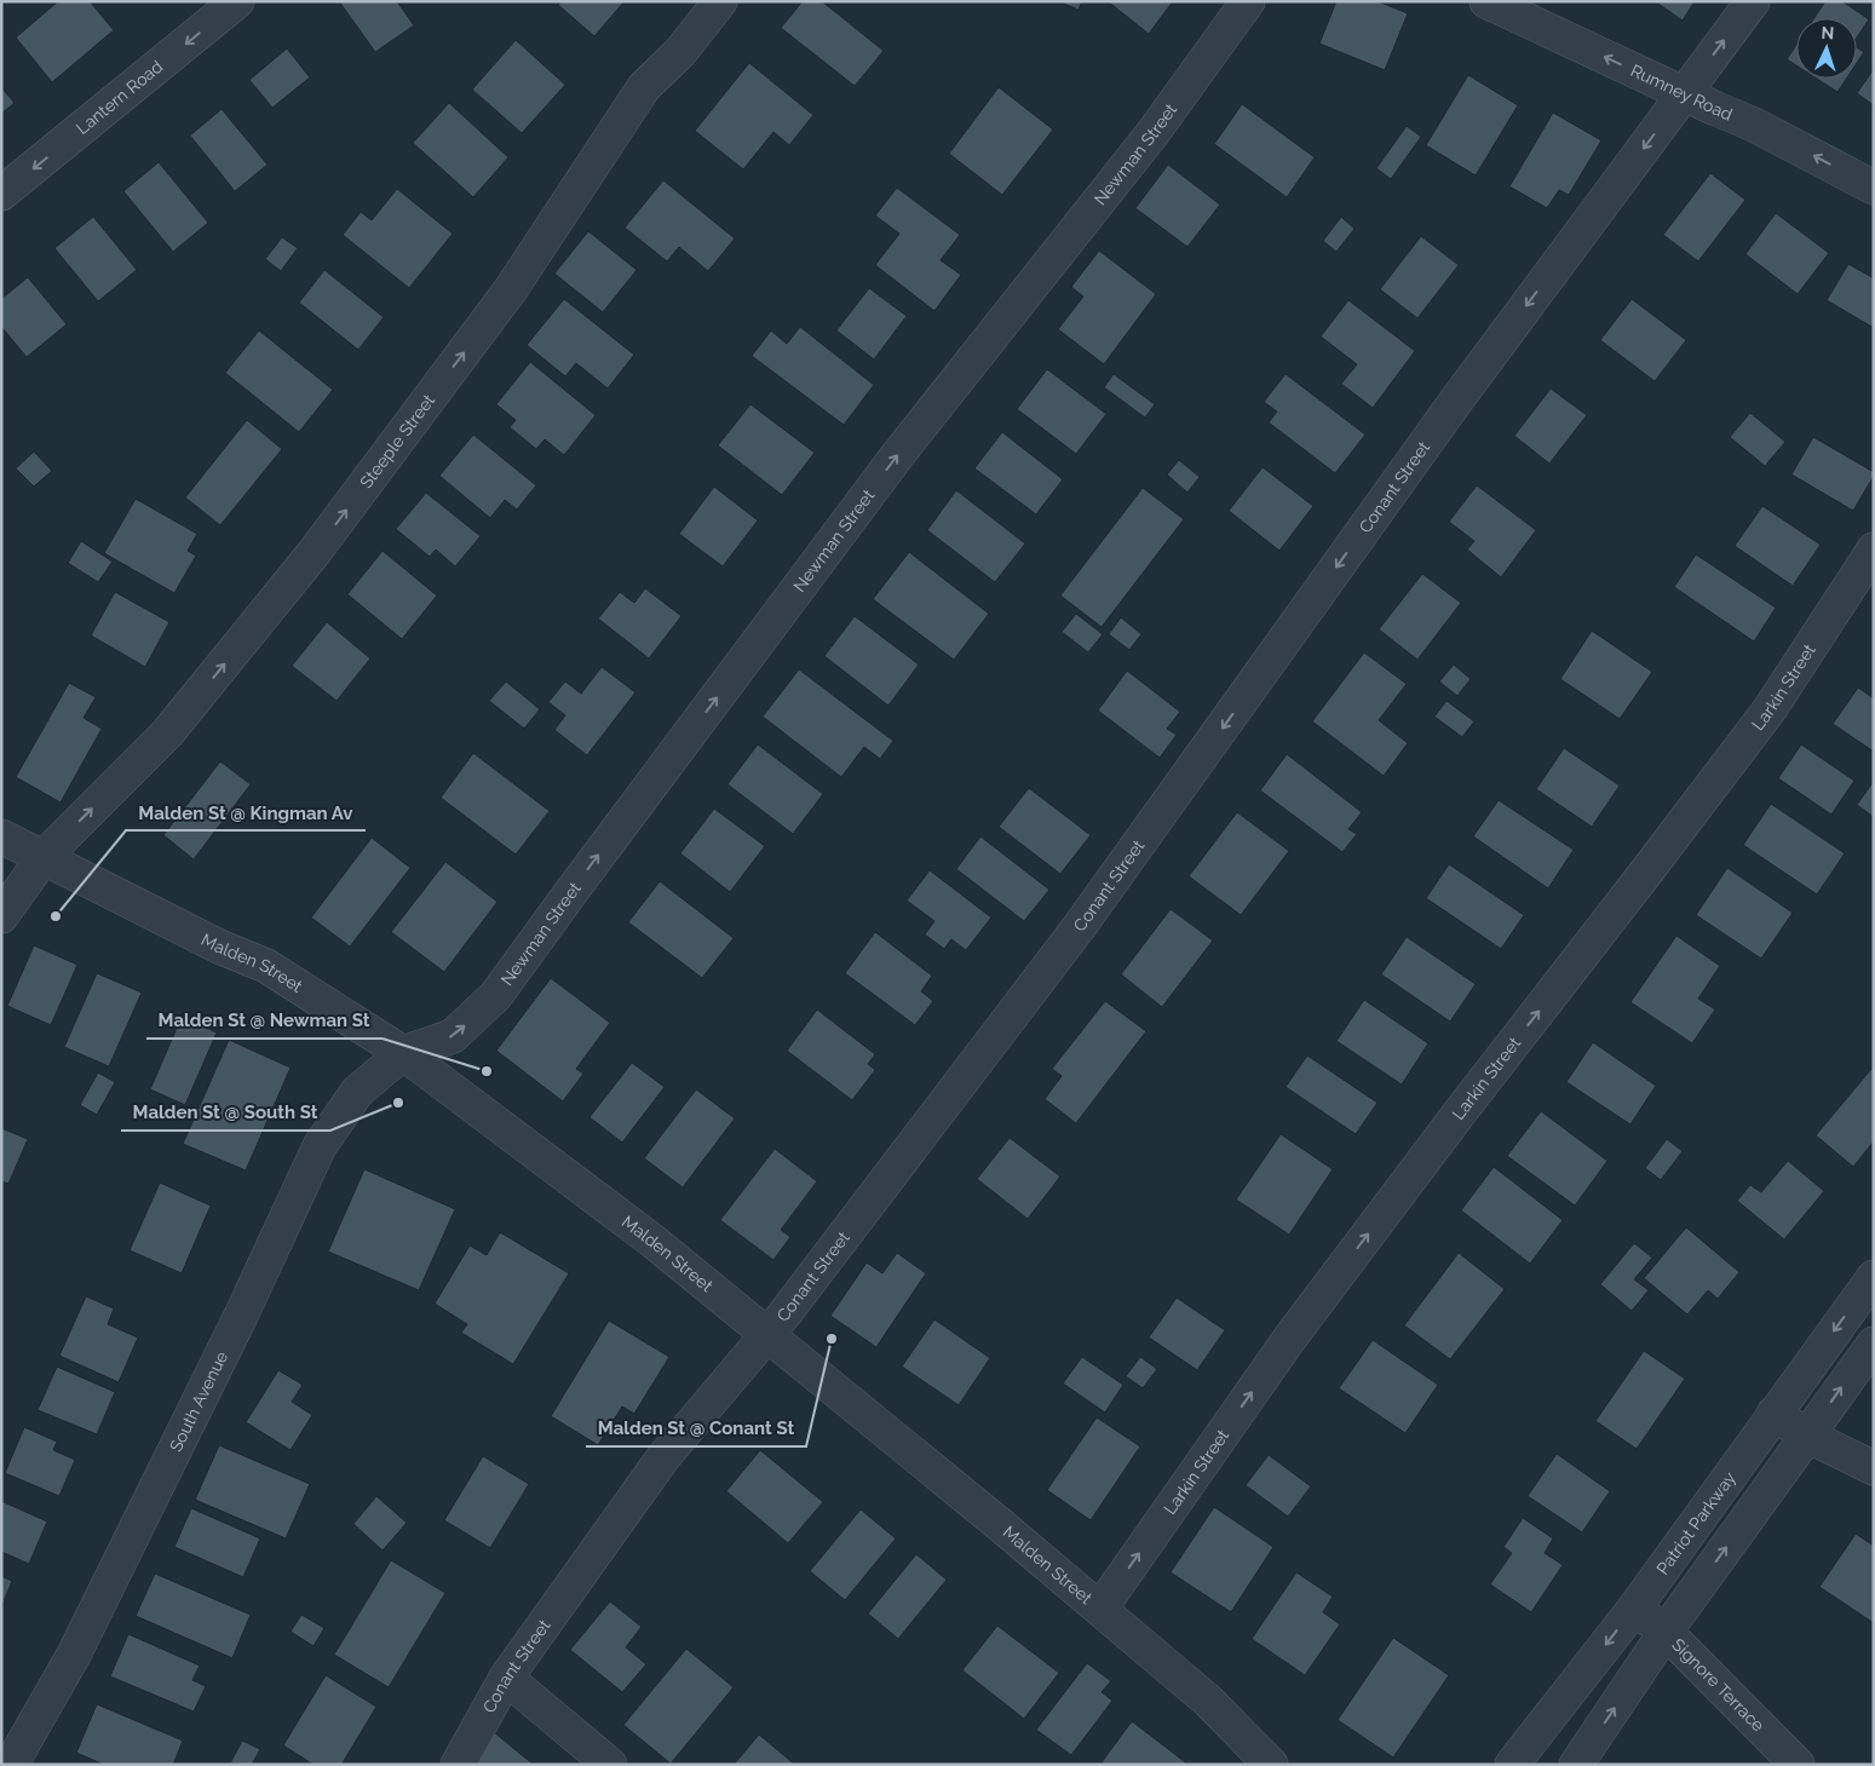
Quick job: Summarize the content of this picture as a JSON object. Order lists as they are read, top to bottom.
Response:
{
  "streets": {
    "street": [
      "Rumney Road",
      "Lantern Road",
      "Newman Street",
      "Steeple Street",
      "Conant Street",
      "Larkin Street",
      "Malden Street",
      "South Avenue",
      "Patriot Parkway",
      "Signore Terrace"
    ]
  },
  "crossings": [
    ["Rumney Road", "Conant Street"],
    ["Newman Street", "Malden Street"],
    ["Newman Street", "South Avenue"],
    ["Steeple Street", "Malden Street"],
    ["Conant Street", "Malden Street"],
    ["Larkin Street", "Malden Street"],
    ["Malden Street", "South Avenue"],
    ["Patriot Parkway", "Signore Terrace"]
  ],
  "one_way": [
    "Rumney Road",
    "Lantern Road",
    "Newman Street",
    "Steeple Street",
    "Conant Street",
    "Larkin Street"
  ],
  "places": [
    "Malden St @ Kingman Av",
    "Malden St @ Newman St",
    "Malden St @ South St",
    "Malden St @ Conant St"
  ],
  "north": "top"
}
